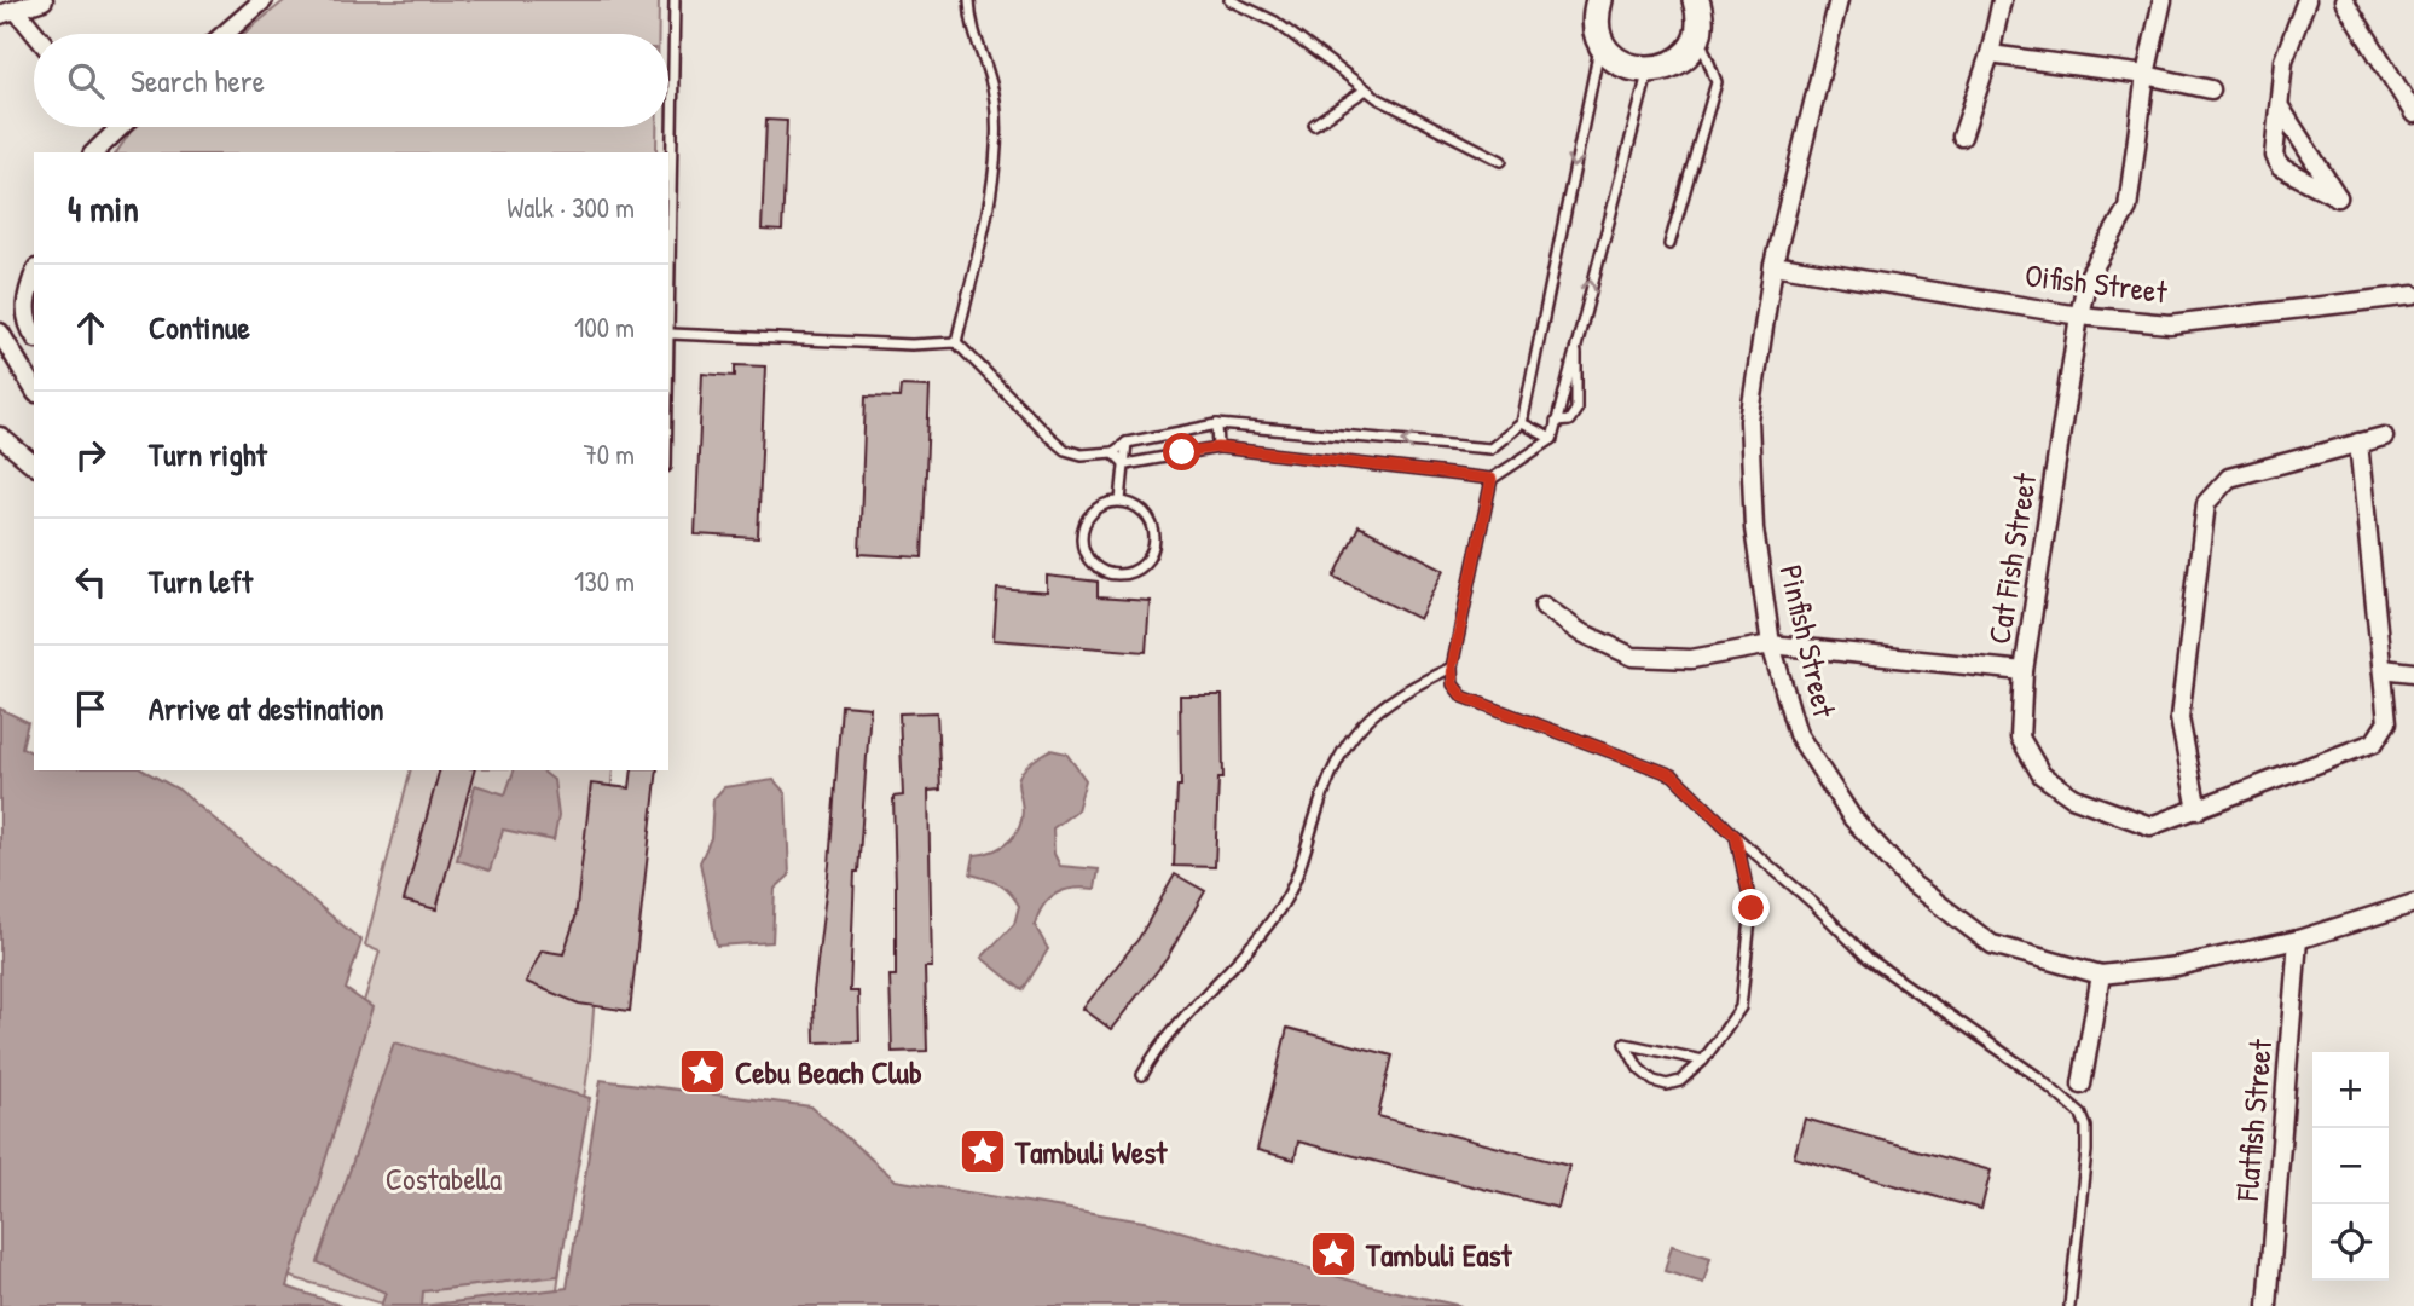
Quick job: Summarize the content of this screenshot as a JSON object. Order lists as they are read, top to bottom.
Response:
{
  "streets": {
    "street": [
      "Oifish Street",
      "Cat Fish Street",
      "Pinfish Street",
      "Flatfish Street"
    ]
  },
  "crossings": [
    ["Oifish Street", "Cat Fish Street"],
    ["Oifish Street", "Pinfish Street"],
    ["Pinfish Street", "Flatfish Street"]
  ],
  "parks": ["Costabella"],
  "places": {
    "place": ["Cebu Beach Club", "Tambuli West", "Tambuli East"]
  },
  "page": {
    "search": "Search here",
    "heading": ["4 min", "Walk · 300 m"],
    "list": [
      ["Continue", "100 m"],
      ["Turn right", "70 m"],
      ["Turn left", "130 m"],
      "Arrive at destination"
    ],
    "map_buttons": ["+", "−"]
  }
}
